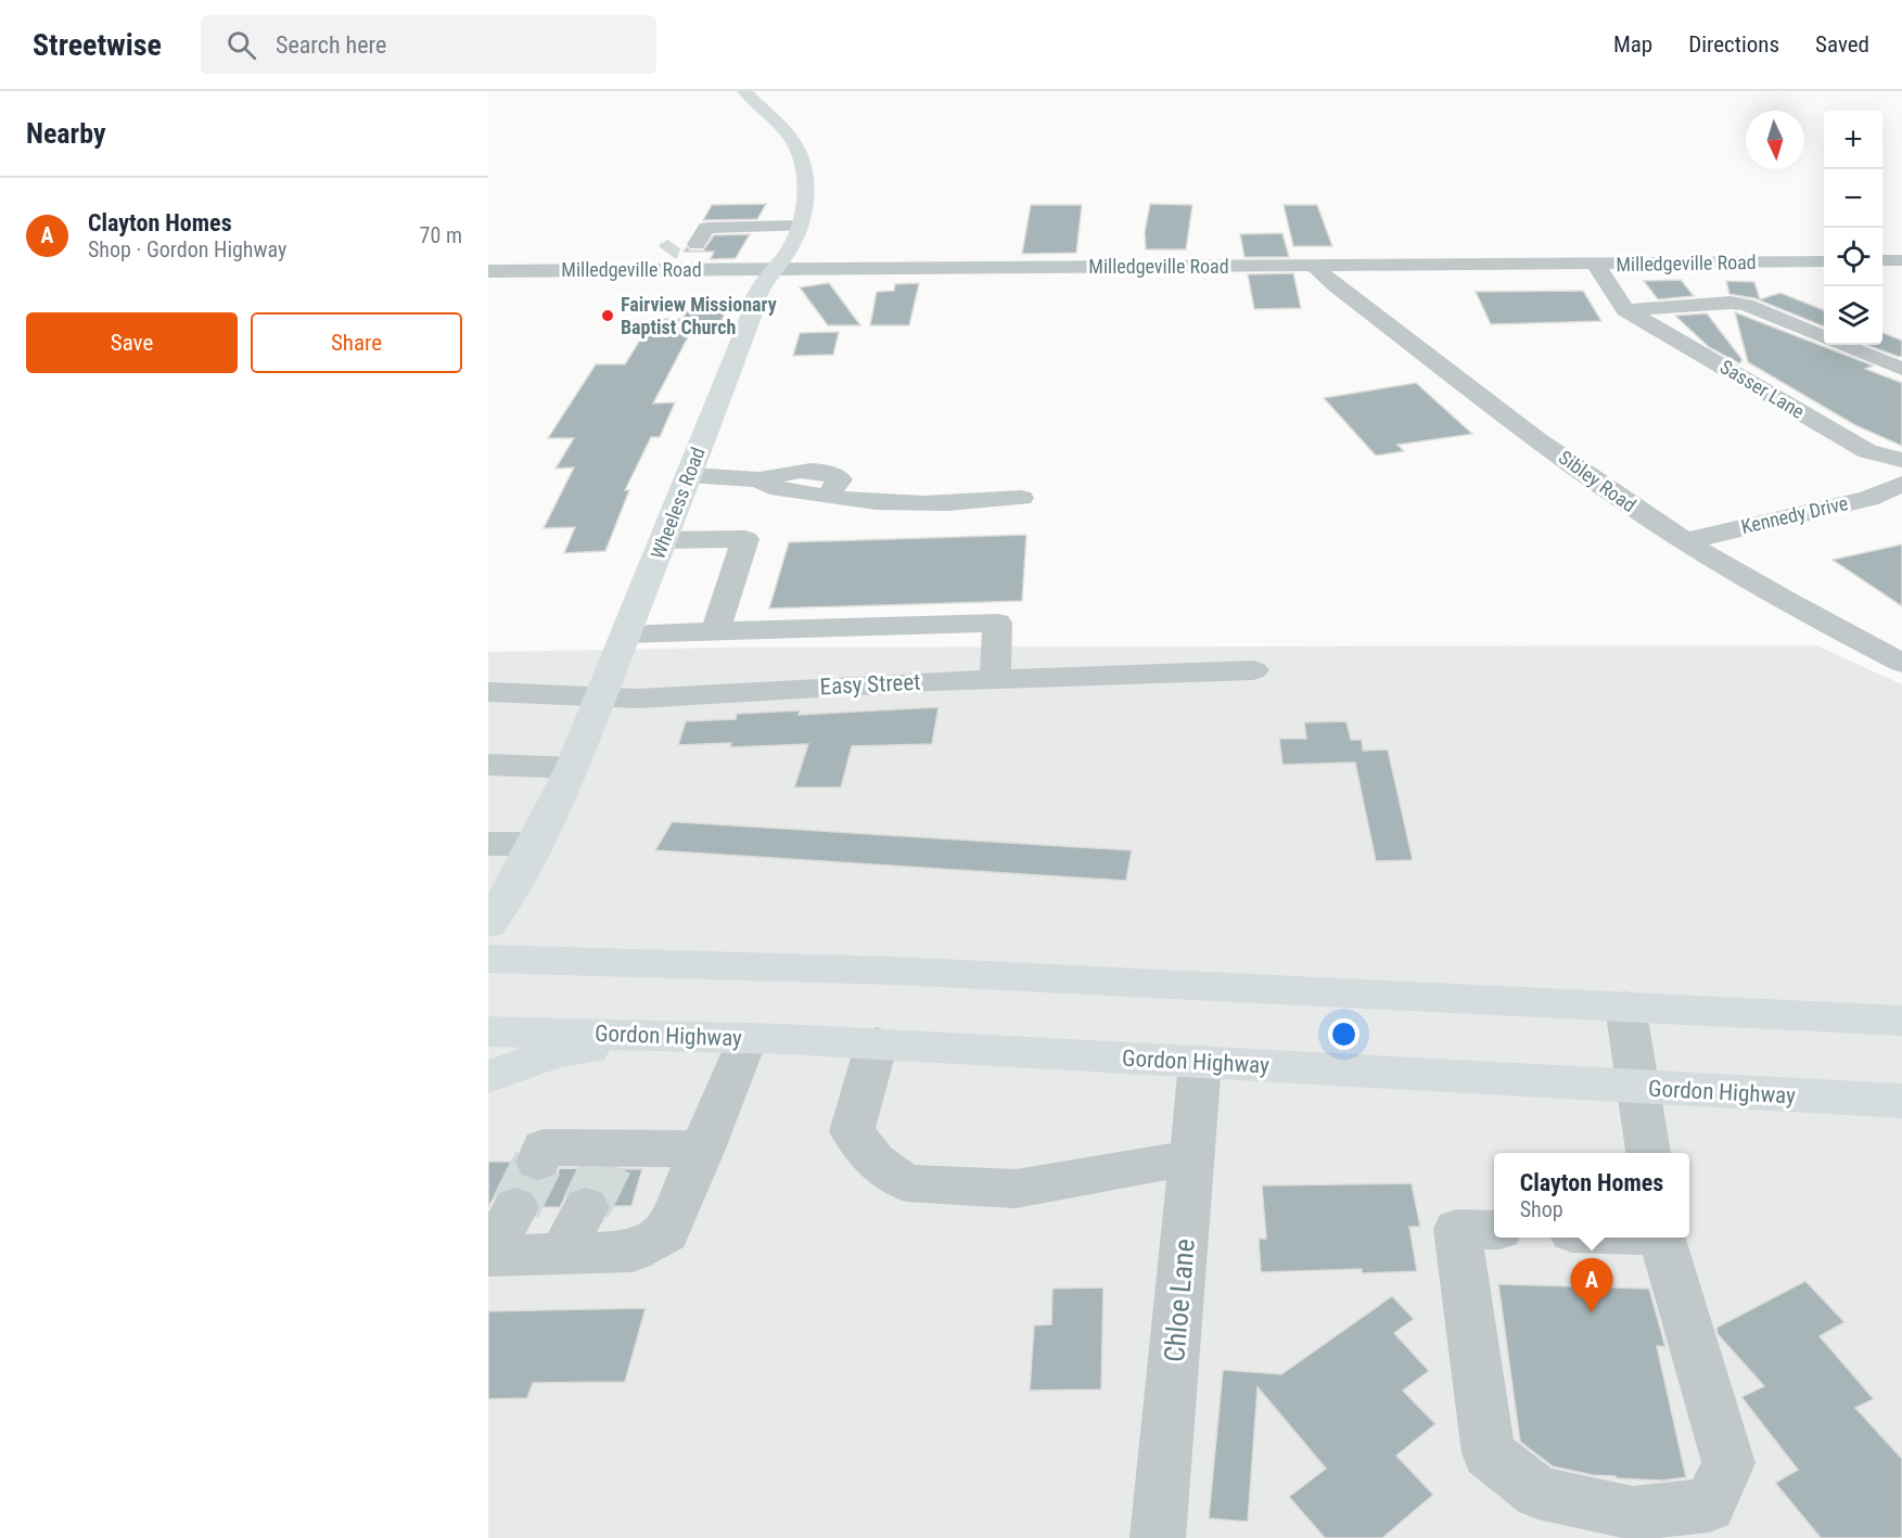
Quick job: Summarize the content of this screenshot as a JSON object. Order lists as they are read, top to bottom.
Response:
{
  "streets": {
    "main road": ["Wheeless Road", "Gordon Highway"],
    "street": [
      "Milledgeville Road",
      "Sasser Lane",
      "Sibley Road",
      "Kennedy Drive",
      "Easy Street",
      "Chloe Lane"
    ]
  },
  "crossings": [
    ["Milledgeville Road", "Sasser Lane"],
    ["Milledgeville Road", "Sibley Road"],
    ["Milledgeville Road", "Wheeless Road"],
    ["Sibley Road", "Kennedy Drive"],
    ["Wheeless Road", "Easy Street"],
    ["Gordon Highway", "Chloe Lane"]
  ],
  "places": ["Fairview Missionary Baptist Church"],
  "north": "bottom",
  "page": {
    "header": "Streetwise",
    "search": "Search here",
    "nav": ["Map", "Directions", "Saved"],
    "heading": "Nearby",
    "map_buttons": ["+", "−"],
    "list": [
      {
        "mark": "A",
        "name": "Clayton Homes",
        "note": "Shop · Gordon Highway",
        "value": "70 m"
      }
    ],
    "buttons": ["Save", "Share"],
    "popup": ["Clayton Homes", "Shop"],
    "pins": "A"
  }
}
